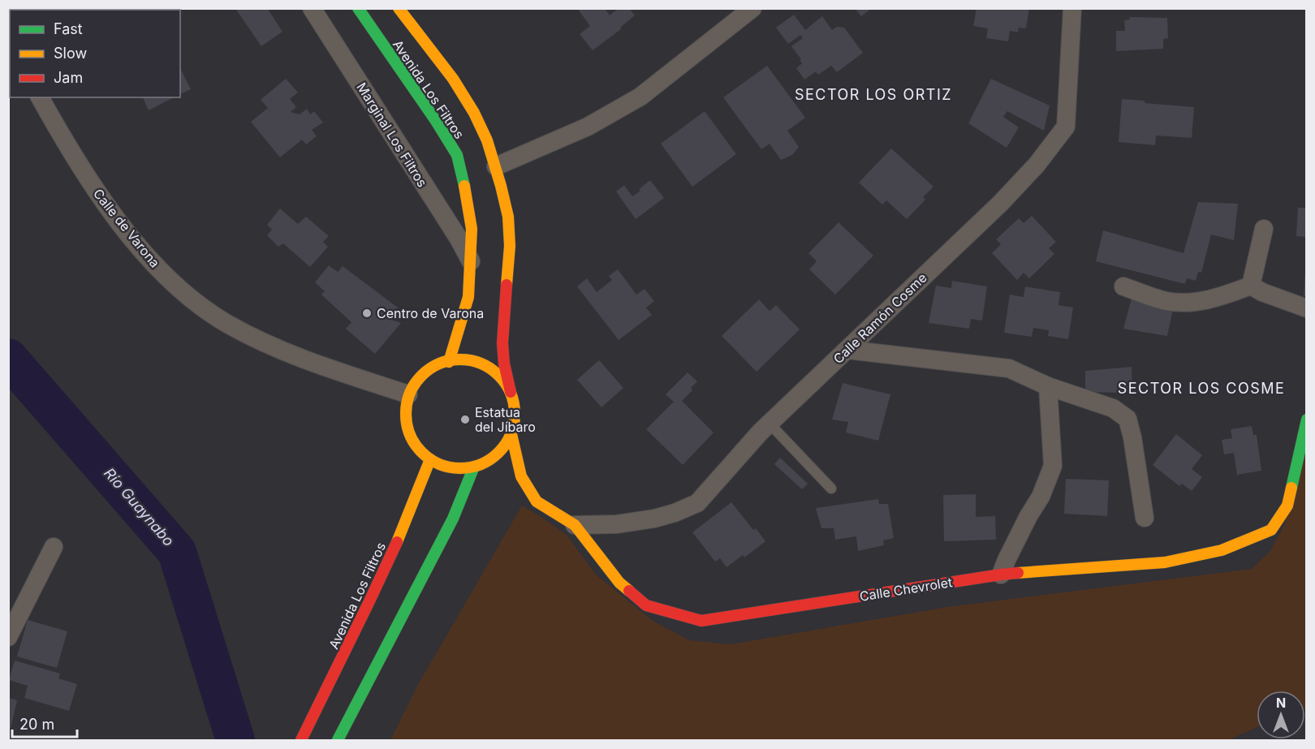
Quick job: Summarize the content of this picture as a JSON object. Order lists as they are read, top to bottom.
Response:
{
  "streets": {
    "main road": ["Avenida Los Filtros", "Calle Chevrolet"],
    "street": ["Marginal Los Filtros", "Calle de Varona", "Calle Ramón Cosme"]
  },
  "crossings": [
    ["Avenida Los Filtros", "Marginal Los Filtros"],
    ["Avenida Los Filtros", "Calle de Varona"],
    ["Avenida Los Filtros", "Calle Chevrolet"],
    ["Calle de Varona", "Calle Chevrolet"],
    ["Calle Ramón Cosme", "Calle Chevrolet"]
  ],
  "districts": ["SECTOR LOS ORTIZ", "SECTOR LOS COSME"],
  "water": ["Río Guaynabo"],
  "places": ["Centro de Varona", "Estatua del Jíbaro"],
  "legend": ["Fast", "Slow", "Jam"],
  "scale_bar": "20 m",
  "north": "top"
}
